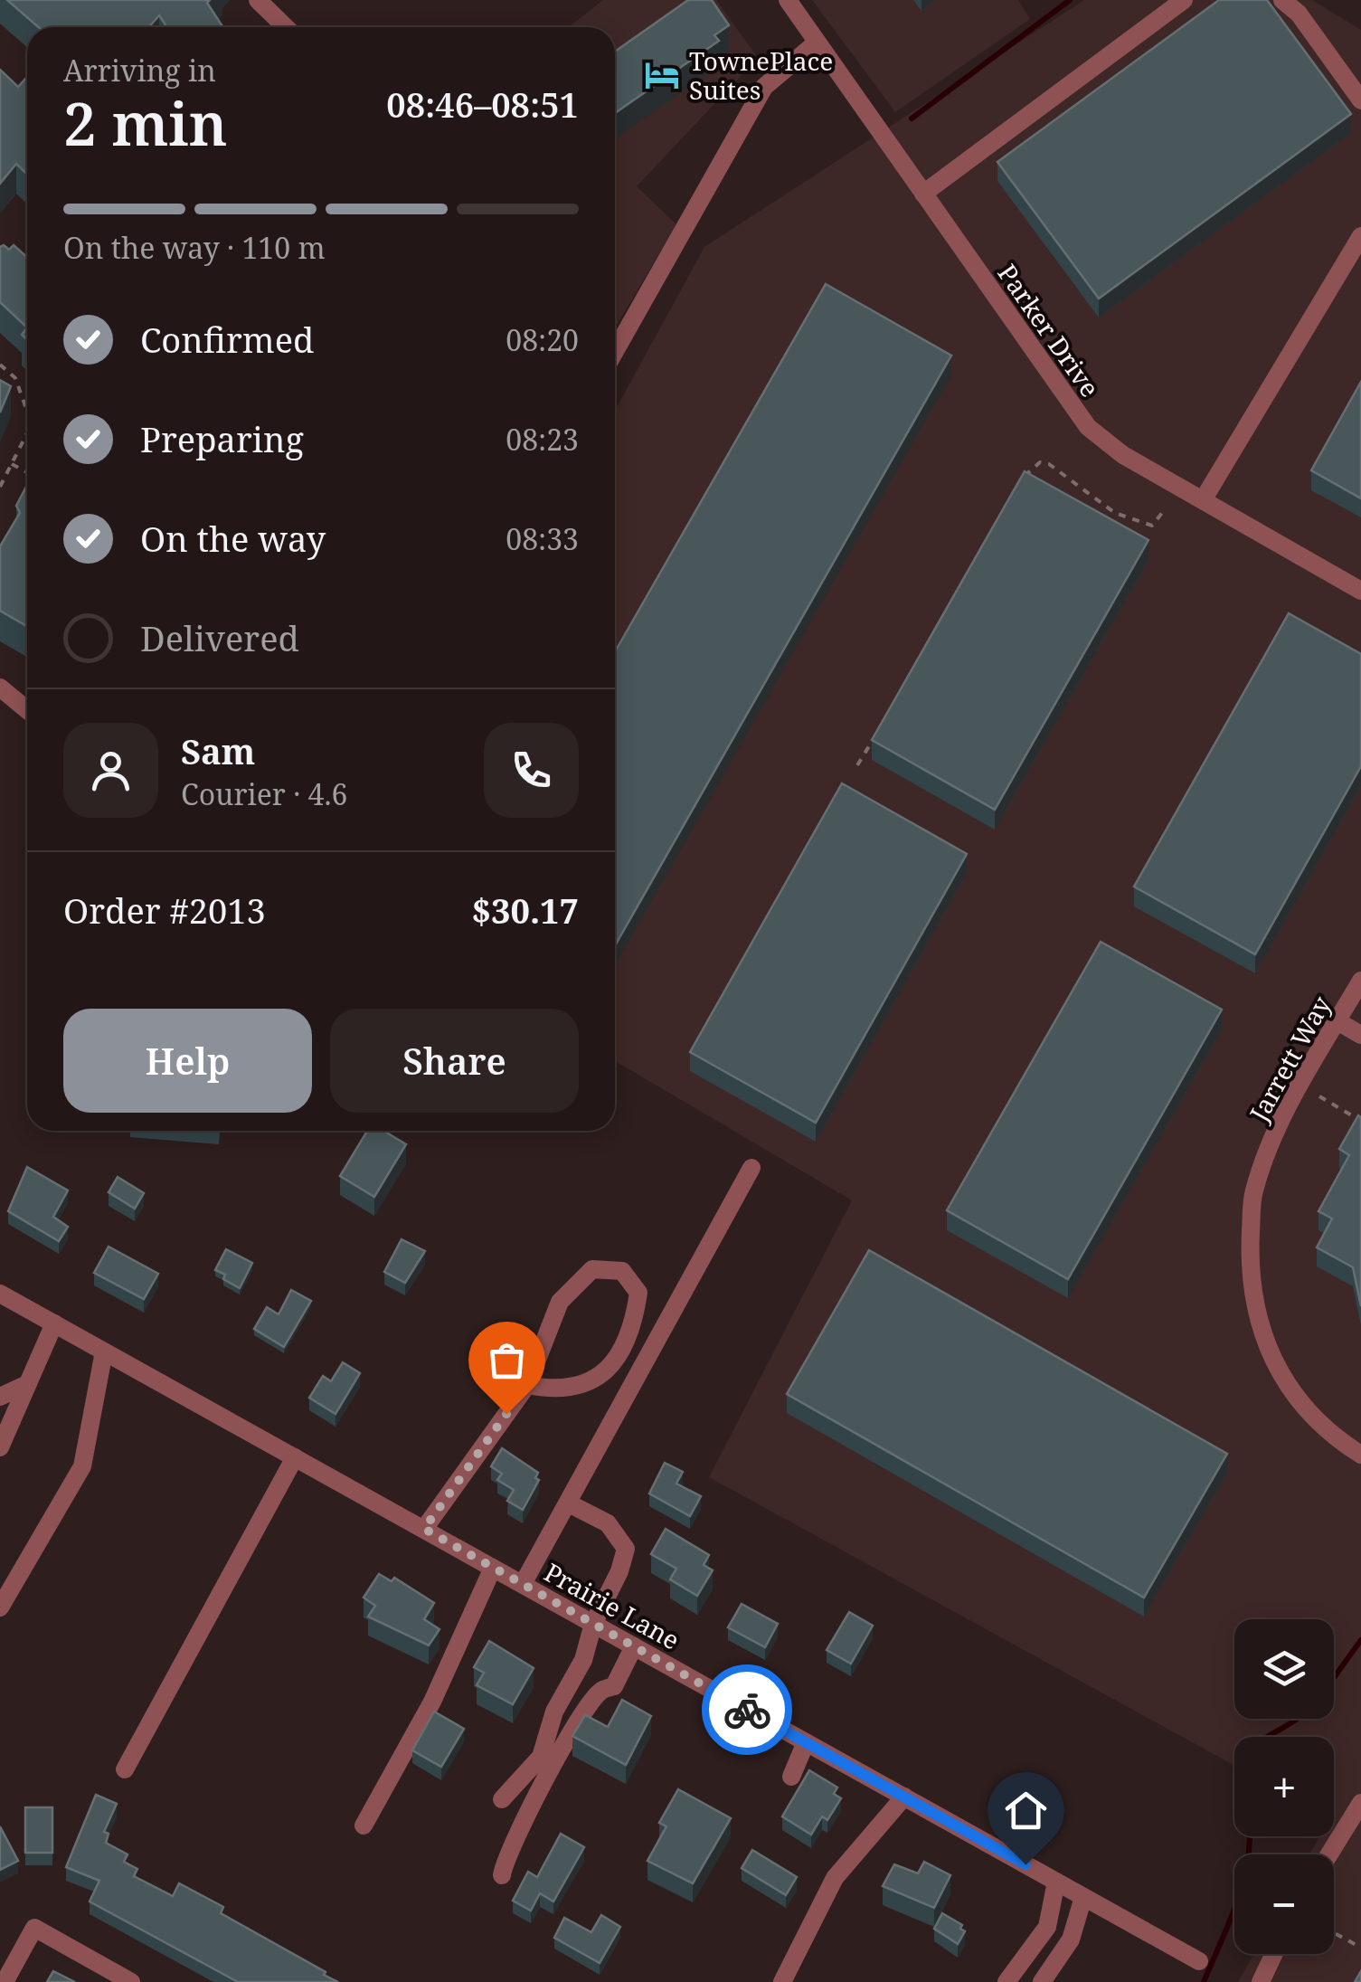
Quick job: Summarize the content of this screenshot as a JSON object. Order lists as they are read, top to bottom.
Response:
{
  "streets": {
    "street": ["Parker Drive", "Jarrett Way", "Prairie Lane"]
  },
  "places": {
    "hotel": ["TownePlace Suites"]
  },
  "page": {
    "heading": ["2 min", "Arriving in", "08:46–08:51"],
    "panel": [
      "Sam",
      "Courier · 4.6",
      "Order #2013",
      "$30.17"
    ],
    "bar": "On the way · 110 m",
    "list": [
      ["Confirmed", "08:20"],
      ["Preparing", "08:23"],
      ["On the way", "08:33"],
      "Delivered"
    ],
    "buttons": ["Help", "Share"],
    "map_buttons": ["+", "−"]
  }
}
